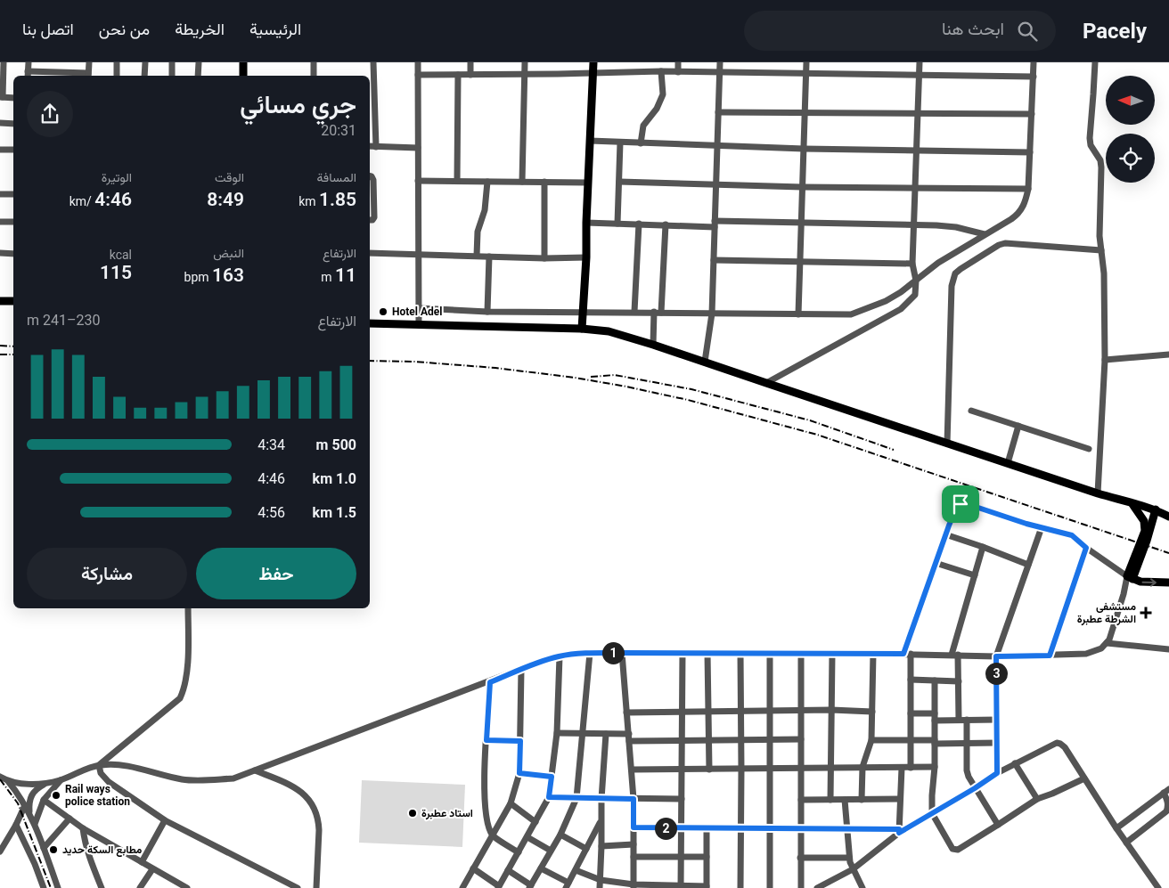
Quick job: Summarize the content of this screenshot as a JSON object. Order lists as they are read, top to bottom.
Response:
{
  "places": {
    "other": [
      "Hotel Adel",
      "Rail ways police station",
      "استاد عطبرة",
      "مطابع السكة حديد"
    ],
    "health": ["مستشفى الشرطة عطبرة"]
  },
  "north": "left",
  "page": {
    "header": "Pacely",
    "search": "ابحث هنا",
    "nav": [
      "الرئيسية",
      "الخريطة",
      "من نحن",
      "اتصل بنا"
    ],
    "heading": ["جري مسائي", "20:31"],
    "stats": [
      ["المسافة", "1.85 km"],
      ["الوقت", "8:49"],
      ["الوتيرة", "4:46 /km"],
      ["الارتفاع", "11 m"],
      ["النبض", "163 bpm"],
      ["kcal", "115"]
    ],
    "chart": ["الارتفاع", "230–241 m"],
    "list": [
      {
        "name": "500 m",
        "note": "4:34"
      },
      {
        "name": "1.0 km",
        "note": "4:46"
      },
      {
        "name": "1.5 km",
        "note": "4:56"
      }
    ],
    "buttons": ["حفظ", "مشاركة"],
    "pins": ["1", "3", "2"]
  }
}
